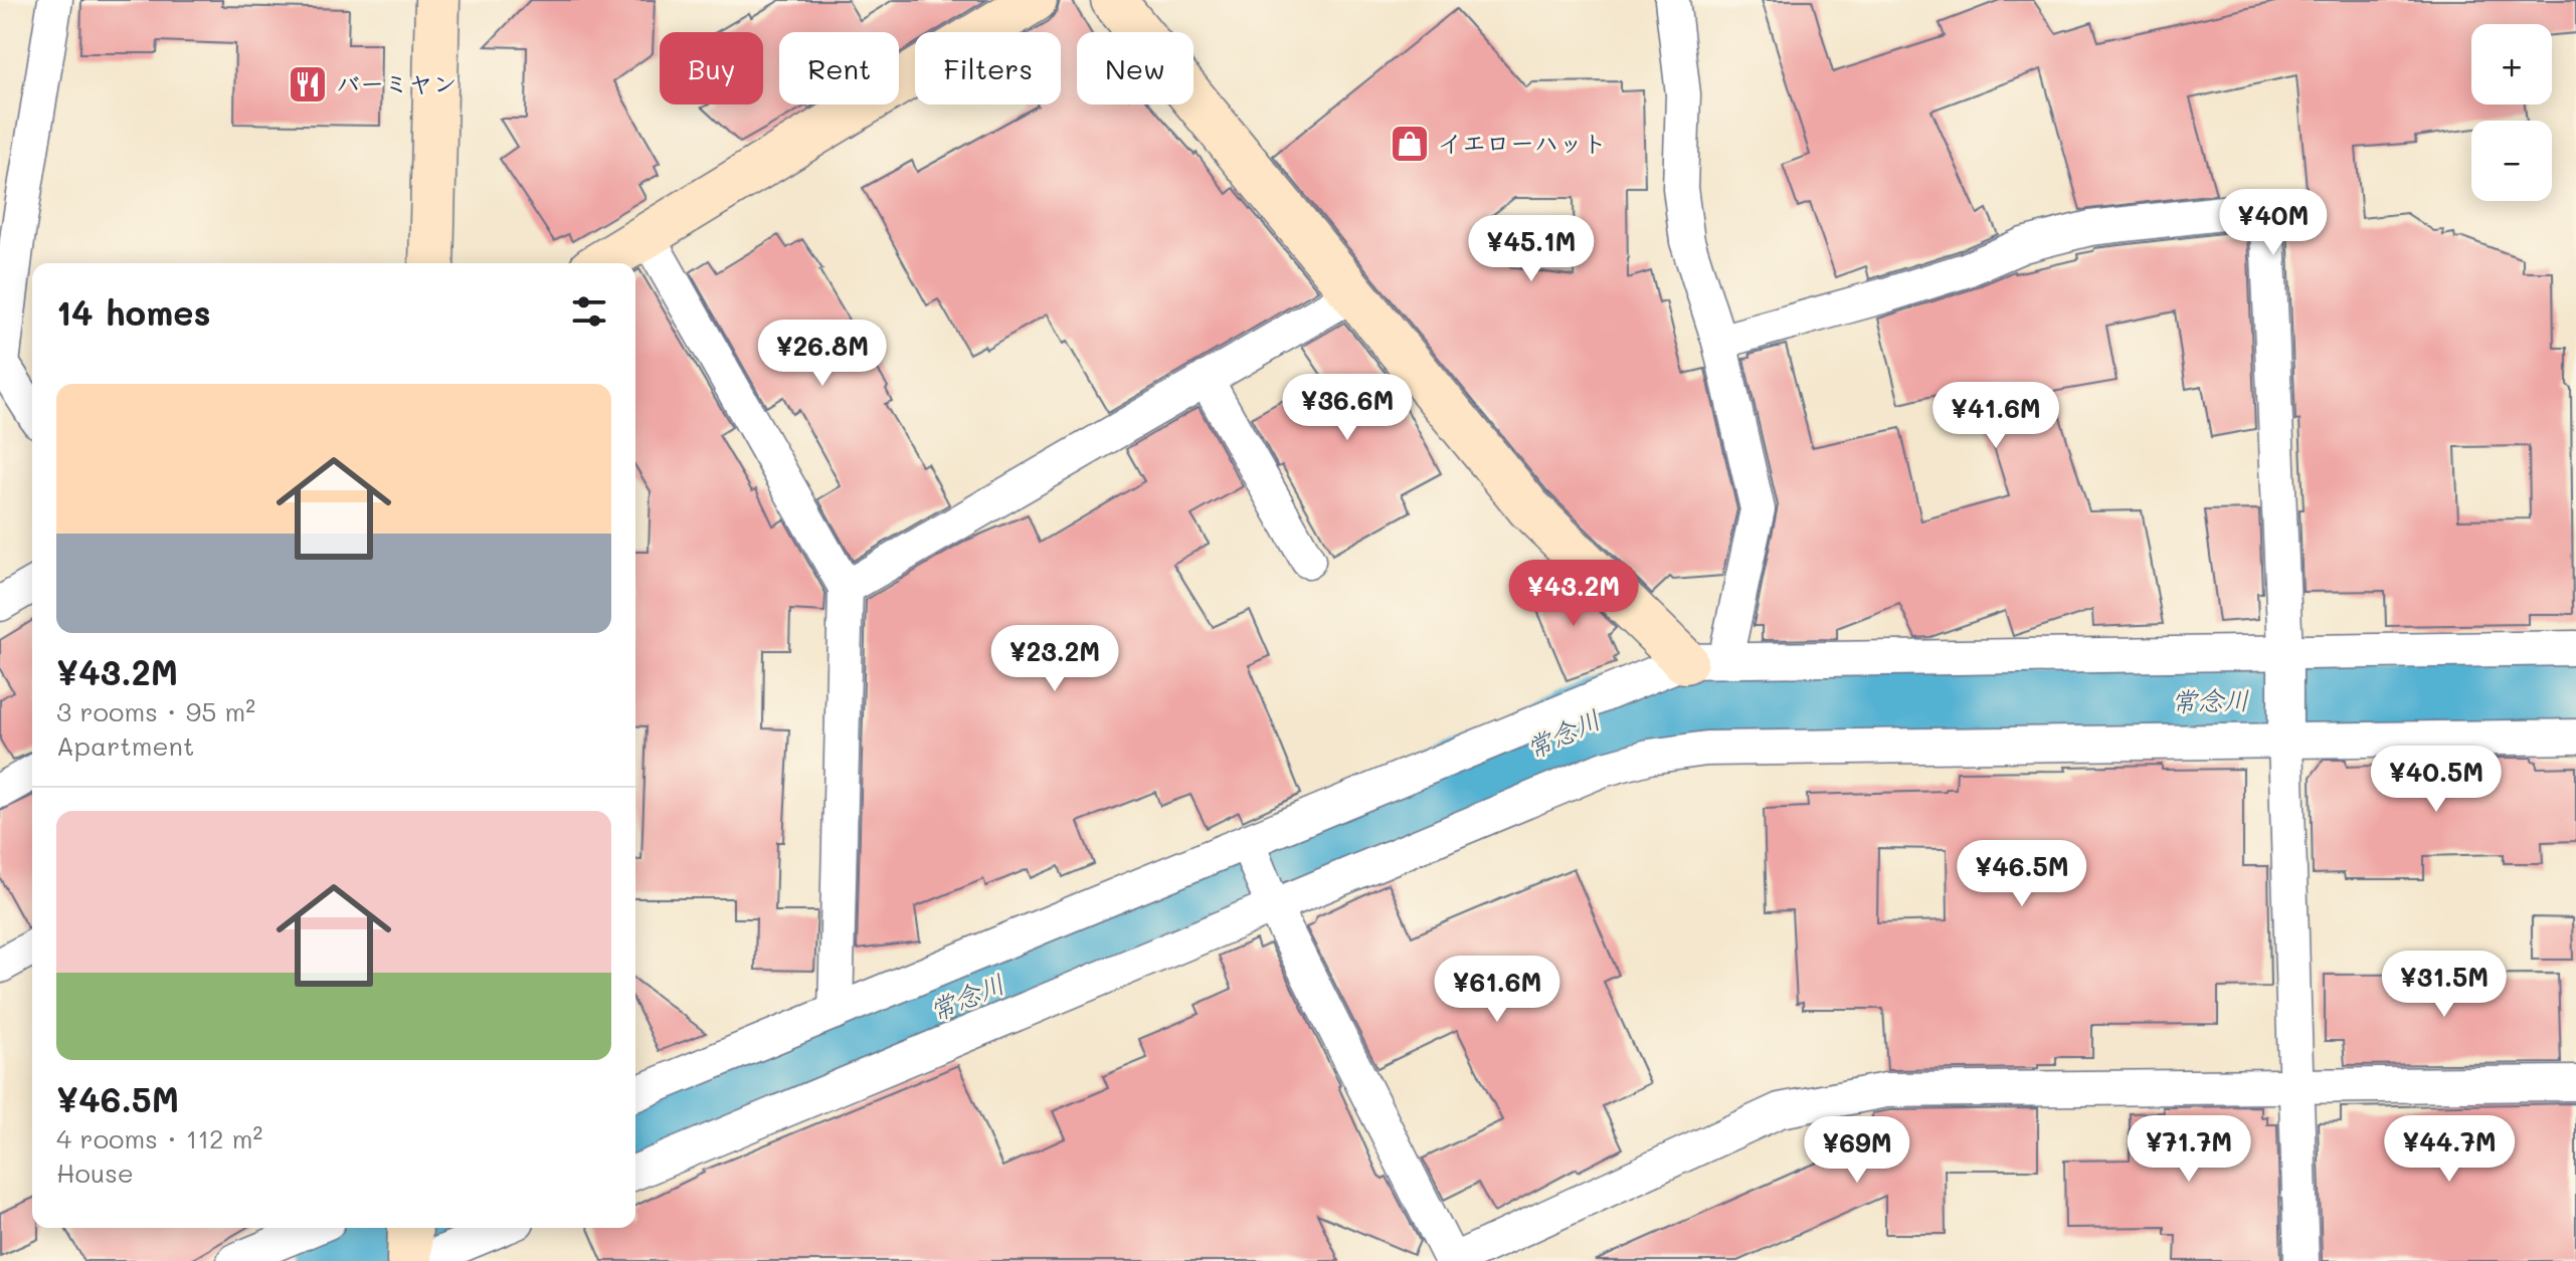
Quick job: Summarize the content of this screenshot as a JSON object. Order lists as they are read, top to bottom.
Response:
{
  "water": ["常念川"],
  "places": {
    "restaurant": ["バーミヤン"],
    "shop": ["イエローハット"]
  },
  "page": {
    "map_buttons": ["+", "−"],
    "chip": [
      "Buy",
      "Rent",
      "Filters",
      "New"
    ],
    "price": [
      "¥40M",
      "¥45.1M",
      "¥26.8M",
      "¥36.6M",
      "¥41.6M",
      "¥43.2M",
      "¥23.2M",
      "¥40.5M",
      "¥46.5M",
      "¥31.5M",
      "¥61.6M",
      "¥71.7M",
      "¥44.7M",
      "¥69M"
    ],
    "heading": "14 homes",
    "list": [
      {
        "name": "¥43.2M",
        "note": "3 rooms · 95 m² · Apartment"
      },
      {
        "name": "¥46.5M",
        "note": "4 rooms · 112 m² · House"
      }
    ]
  }
}
